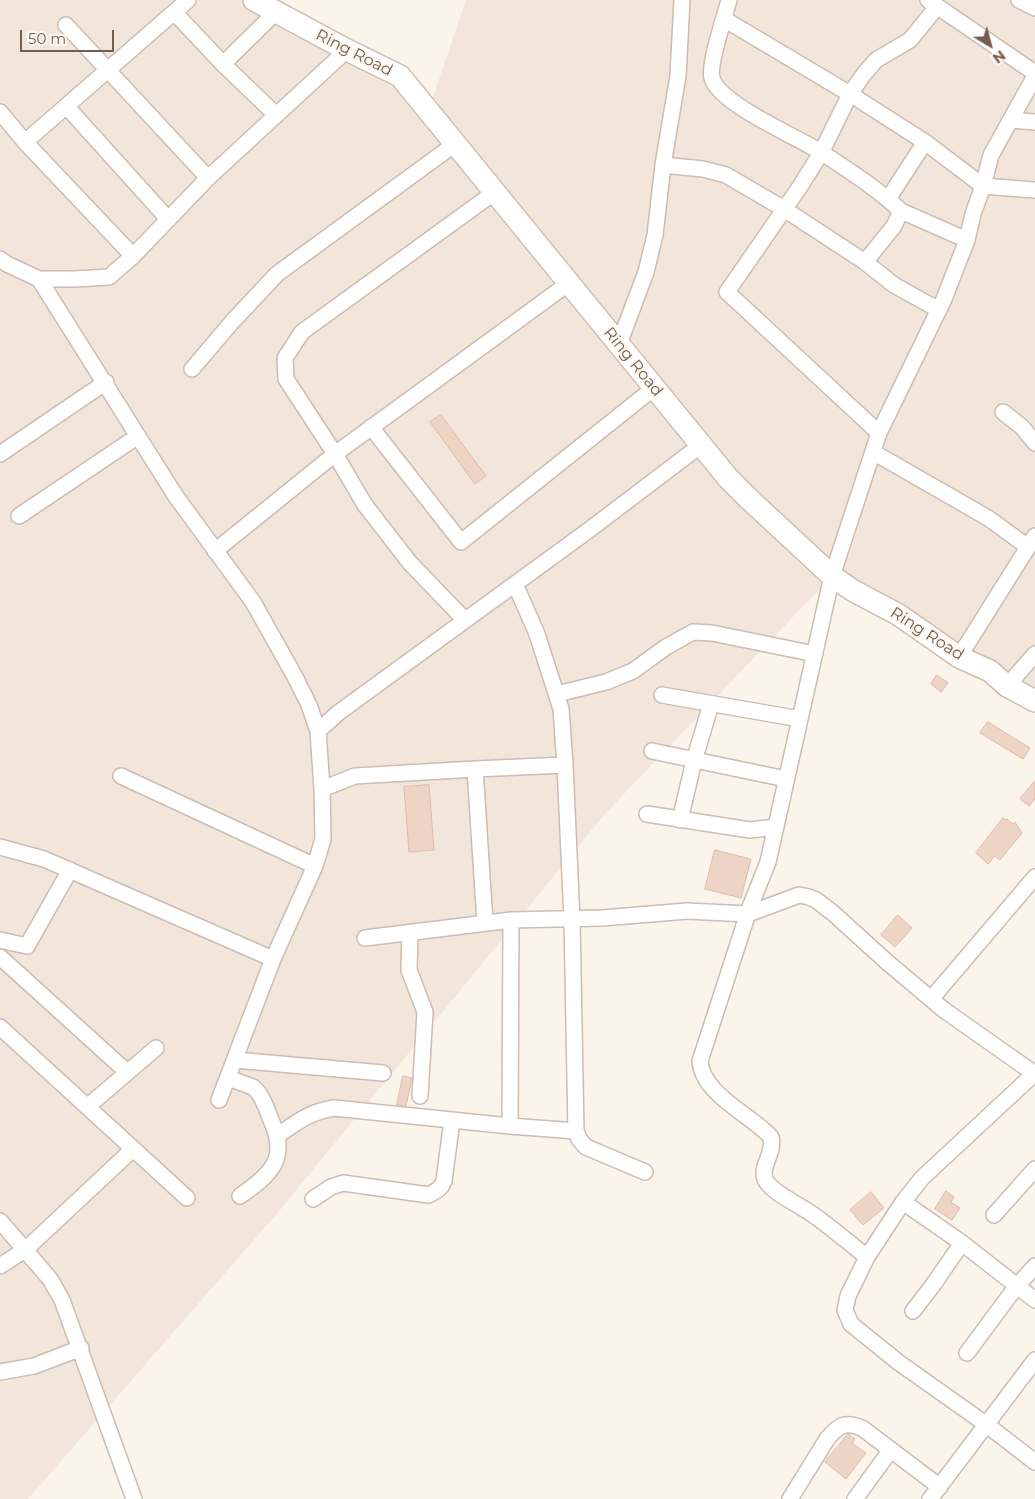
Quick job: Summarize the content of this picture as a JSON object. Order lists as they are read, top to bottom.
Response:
{
  "streets": {
    "main road": ["Ring Road"]
  },
  "scale_bar": "50 m",
  "north": "bottom right"
}
